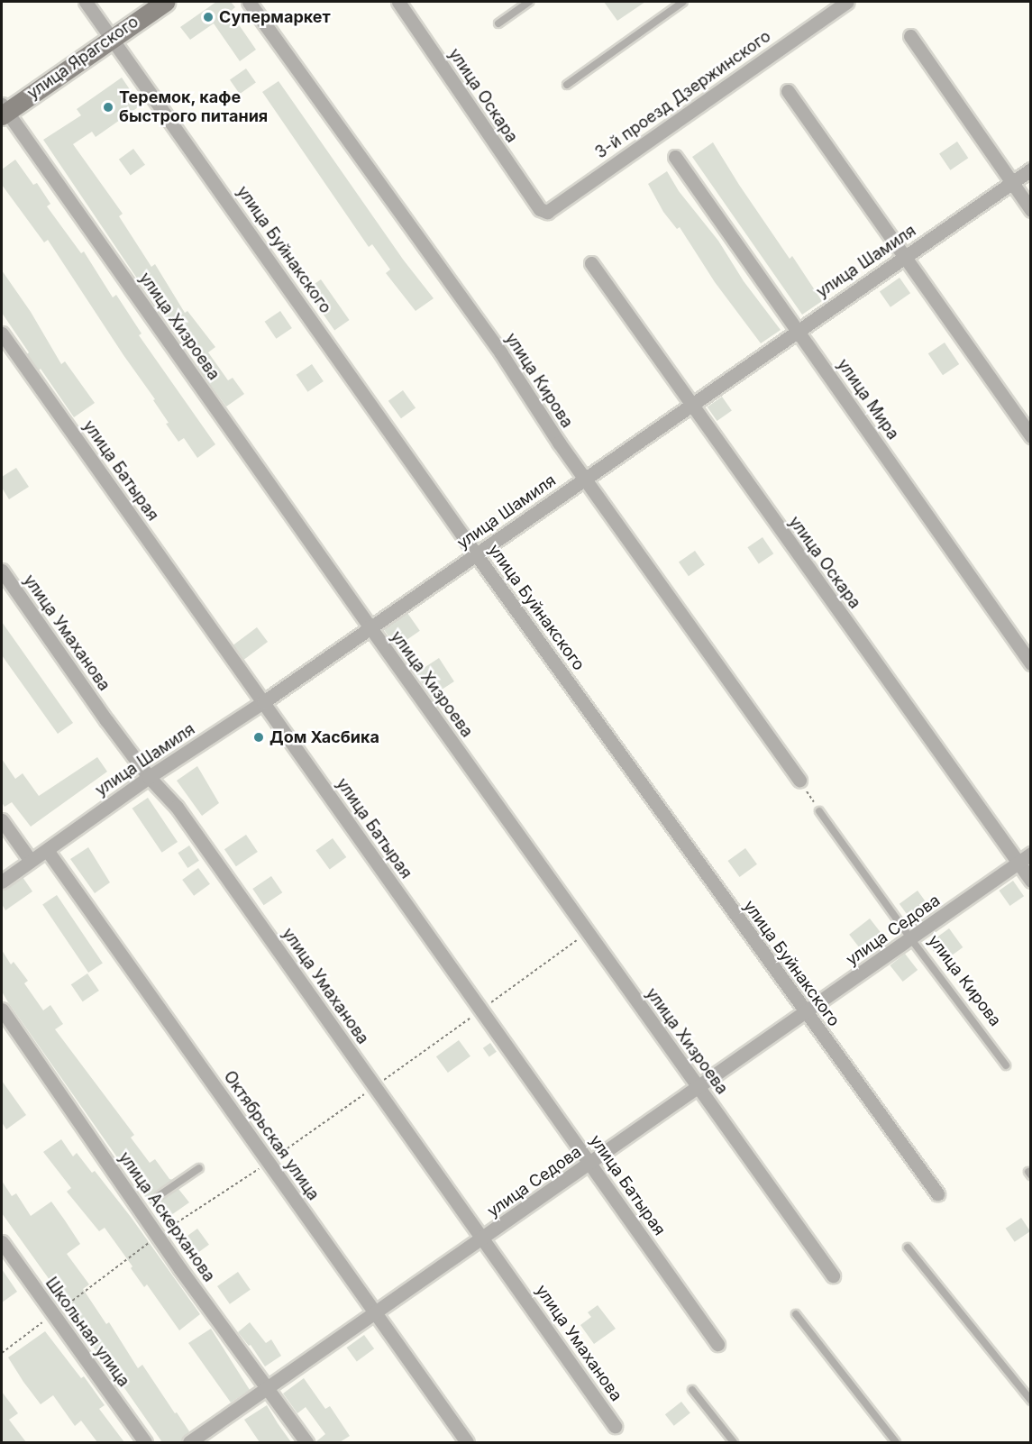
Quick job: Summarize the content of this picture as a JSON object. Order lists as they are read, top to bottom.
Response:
{
  "streets": {
    "main road": ["улица Ярагского"],
    "street": [
      "3-й проезд Дзержинского",
      "улица Оскара",
      "улица Буйнакского",
      "улица Шамиля",
      "улица Хизроева",
      "улица Кирова",
      "улица Мира",
      "улица Батырая",
      "улица Умаханова",
      "улица Седова",
      "Октябрьская улица",
      "улица Аскерханова",
      "Школьная улица"
    ]
  },
  "crossings": [
    ["улица Ярагского", "улица Буйнакского"],
    ["улица Ярагского", "улица Хизроева"],
    ["3-й проезд Дзержинского", "улица Оскара"],
    ["улица Оскара", "улица Шамиля"],
    ["улица Оскара", "улица Седова"],
    ["улица Буйнакского", "улица Шамиля"],
    ["улица Буйнакского", "улица Седова"],
    ["улица Шамиля", "улица Хизроева"],
    ["улица Шамиля", "улица Кирова"],
    ["улица Шамиля", "улица Мира"],
    ["улица Шамиля", "улица Батырая"],
    ["улица Шамиля", "улица Умаханова"],
    ["улица Шамиля", "Октябрьская улица"],
    ["улица Хизроева", "улица Седова"],
    ["улица Кирова", "улица Седова"],
    ["улица Батырая", "улица Седова"],
    ["улица Умаханова", "улица Седова"],
    ["улица Седова", "Октябрьская улица"],
    ["улица Седова", "улица Аскерханова"]
  ],
  "places": ["Супермаркет", "Теремок, кафе быстрого питания", "Дом Хасбика"]
}
